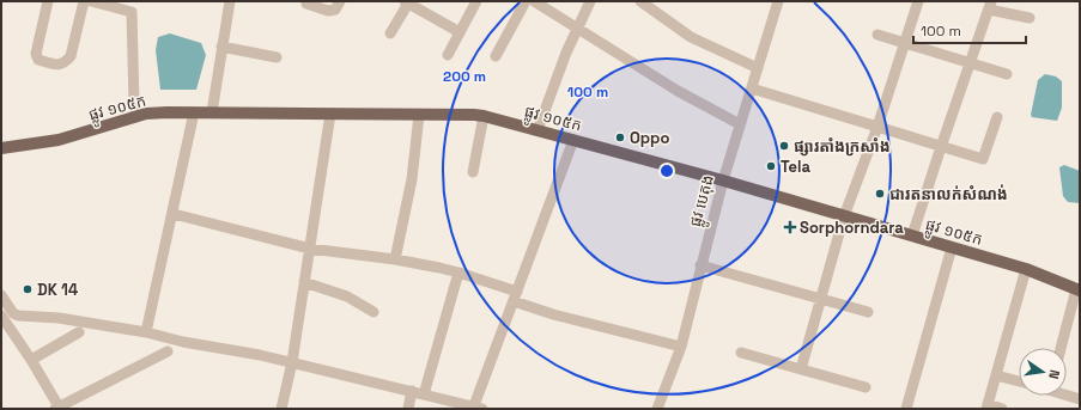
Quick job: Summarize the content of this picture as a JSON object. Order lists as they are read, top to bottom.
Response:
{
  "streets": {
    "main road": ["ផ្លូវ ១០៥ក"],
    "street": ["ផ្លូវ បេតុង"]
  },
  "crossings": [
    ["ផ្លូវ ១០៥ក", "ផ្លូវ បេតុង"]
  ],
  "places": {
    "other": [
      "Oppo",
      "ផ្សារតាំងក្រសាំង",
      "Tela",
      "ជារតនាលក់សំណង់",
      "DK 14"
    ],
    "health": ["Sorphorndara"]
  },
  "scale_bar": "100 m",
  "north": "right",
  "rings": ["200 m", "100 m"]
}
